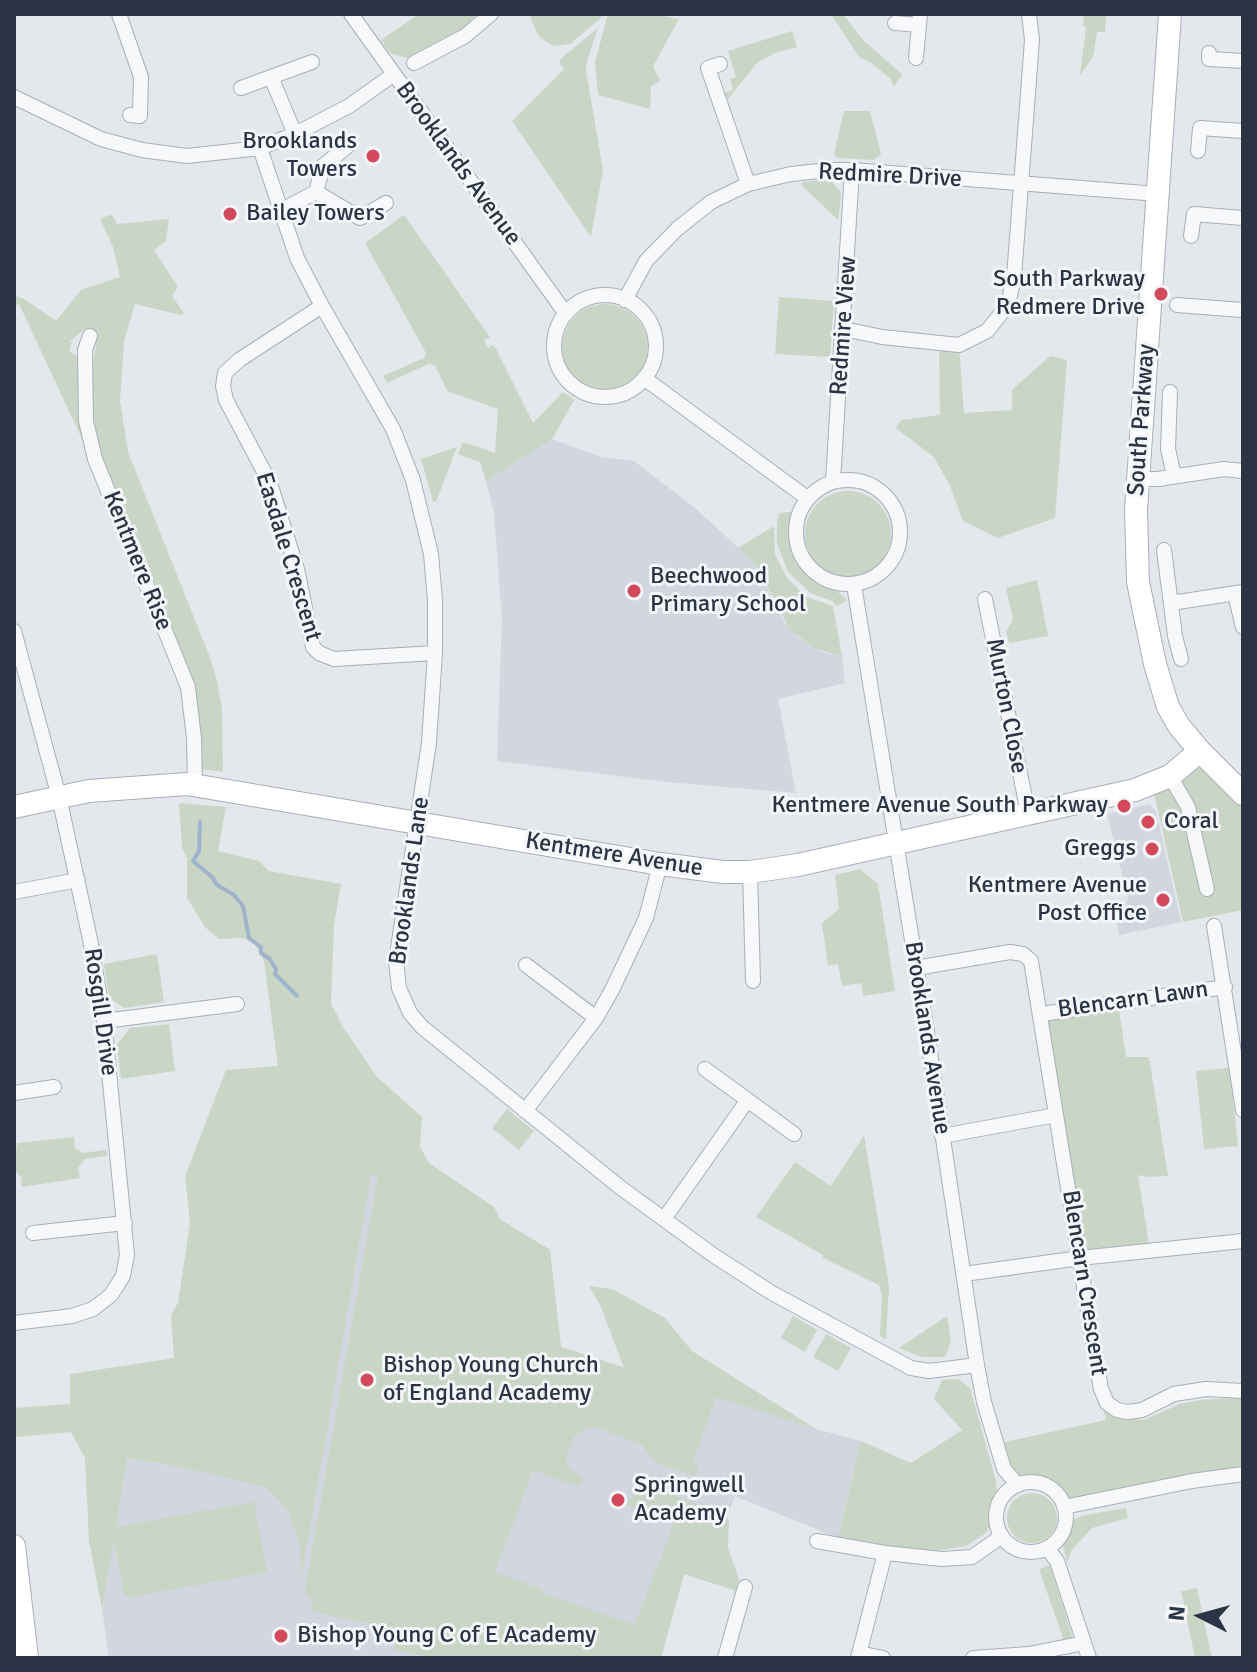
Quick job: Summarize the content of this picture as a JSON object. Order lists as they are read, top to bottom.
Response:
{
  "streets": {
    "street": [
      "Brooklands Avenue",
      "Redmire Drive",
      "Redmire View",
      "South Parkway",
      "Easdale Crescent",
      "Kentmere Rise",
      "Murton Close",
      "Kentmere Avenue",
      "Brooklands Lane",
      "Blencarn Lawn",
      "Rosgill Drive",
      "Blencarn Crescent"
    ]
  },
  "crossings": [
    ["Brooklands Avenue", "Redmire Drive"],
    ["Brooklands Avenue", "Redmire View"],
    ["Brooklands Avenue", "Kentmere Avenue"],
    ["Brooklands Avenue", "Brooklands Lane"],
    ["Brooklands Avenue", "Blencarn Crescent"],
    ["Redmire Drive", "Redmire View"],
    ["Redmire Drive", "South Parkway"],
    ["South Parkway", "Kentmere Avenue"],
    ["Easdale Crescent", "Brooklands Lane"],
    ["Kentmere Rise", "Kentmere Avenue"],
    ["Murton Close", "Kentmere Avenue"],
    ["Kentmere Avenue", "Brooklands Lane"],
    ["Kentmere Avenue", "Rosgill Drive"],
    ["Blencarn Lawn", "Blencarn Crescent"]
  ],
  "places": [
    "Brooklands Towers",
    "Bailey Towers",
    "South Parkway Redmere Drive",
    "Beechwood Primary School",
    "Kentmere Avenue South Parkway",
    "Coral",
    "Greggs",
    "Kentmere Avenue Post Office",
    "Bishop Young Church of England Academy",
    "Springwell Academy",
    "Bishop Young C of E Academy"
  ],
  "north": "left"
}
